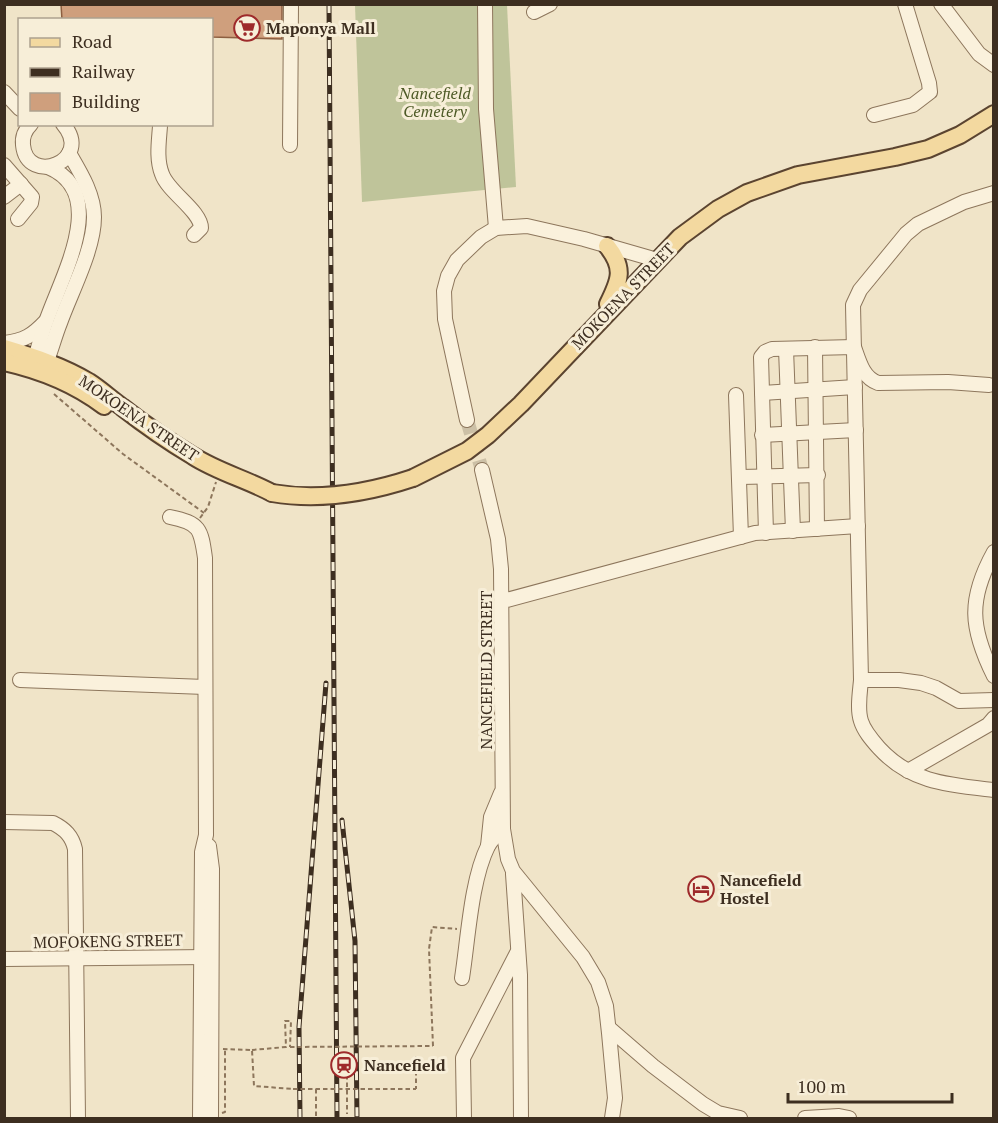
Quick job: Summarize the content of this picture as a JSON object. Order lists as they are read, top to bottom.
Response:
{
  "streets": {
    "main road": ["MOKOENA STREET"],
    "street": ["NANCEFIELD STREET", "MOFOKENG STREET"]
  },
  "parks": ["Nancefield Cemetery"],
  "places": {
    "supermarket": ["Maponya Mall"],
    "hotel": ["Nancefield Hostel"],
    "station": ["Nancefield"]
  },
  "legend": ["Road", "Railway", "Building"],
  "scale_bar": "100 m"
}
